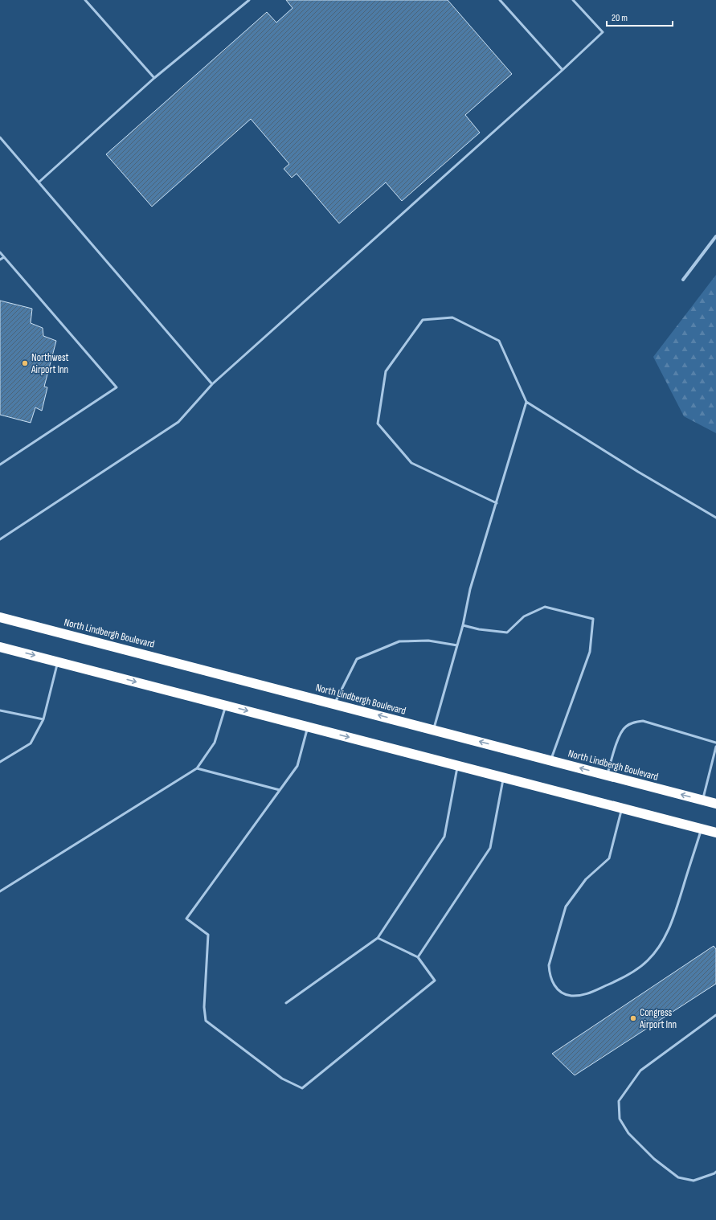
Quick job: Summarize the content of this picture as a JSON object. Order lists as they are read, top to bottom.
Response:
{
  "streets": {
    "highway": ["North Lindbergh Boulevard"]
  },
  "places": ["Northwest Airport Inn", "Congress Airport Inn"],
  "scale_bar": "20 m"
}
